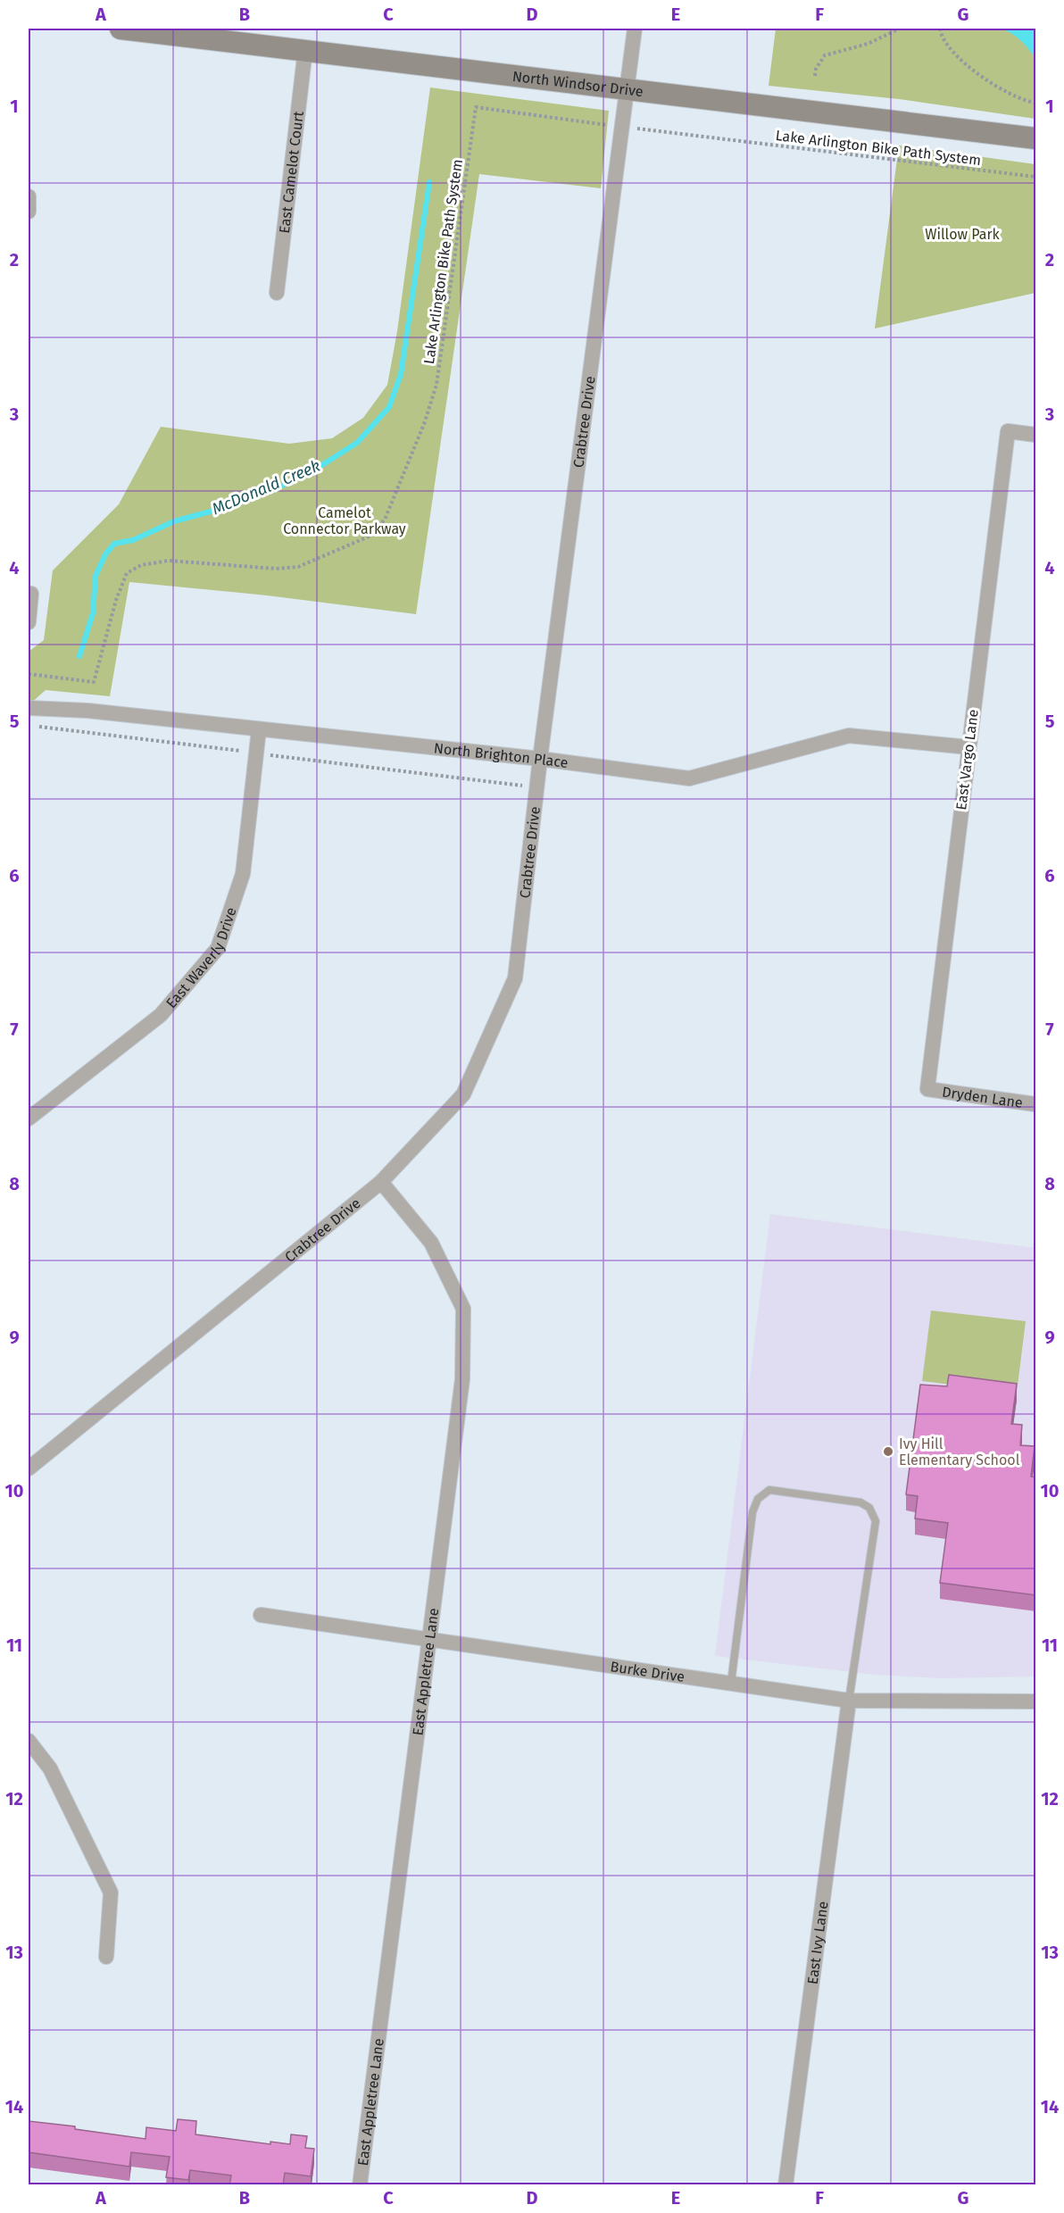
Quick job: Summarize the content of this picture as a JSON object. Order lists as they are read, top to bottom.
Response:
{
  "streets": {
    "main road": ["North Windsor Drive"],
    "street": [
      "East Camelot Court",
      "Crabtree Drive",
      "North Brighton Place",
      "East Vargo Lane",
      "East Waverly Drive",
      "Dryden Lane",
      "Burke Drive",
      "East Appletree Lane",
      "East Ivy Lane"
    ],
    "path": ["Lake Arlington Bike Path System"]
  },
  "crossings": [
    ["North Windsor Drive", "East Camelot Court"],
    ["North Windsor Drive", "Crabtree Drive"],
    ["Lake Arlington Bike Path System", "Crabtree Drive"],
    ["Crabtree Drive", "North Brighton Place"],
    ["Crabtree Drive", "East Appletree Lane"],
    ["North Brighton Place", "East Vargo Lane"],
    ["North Brighton Place", "East Waverly Drive"],
    ["East Vargo Lane", "Dryden Lane"],
    ["Burke Drive", "East Appletree Lane"],
    ["Burke Drive", "East Ivy Lane"]
  ],
  "water": ["McDonald Creek"],
  "parks": ["Willow Park", "Camelot Connector Parkway"],
  "places": ["Ivy Hill Elementary School"],
  "grid": {
    "columns": [
      "A",
      "B",
      "C",
      "D",
      "E",
      "F",
      "G"
    ],
    "rows": [
      "1",
      "2",
      "3",
      "4",
      "5",
      "6",
      "7",
      "8",
      "9",
      "10",
      "11",
      "12",
      "13",
      "14"
    ]
  }
}
